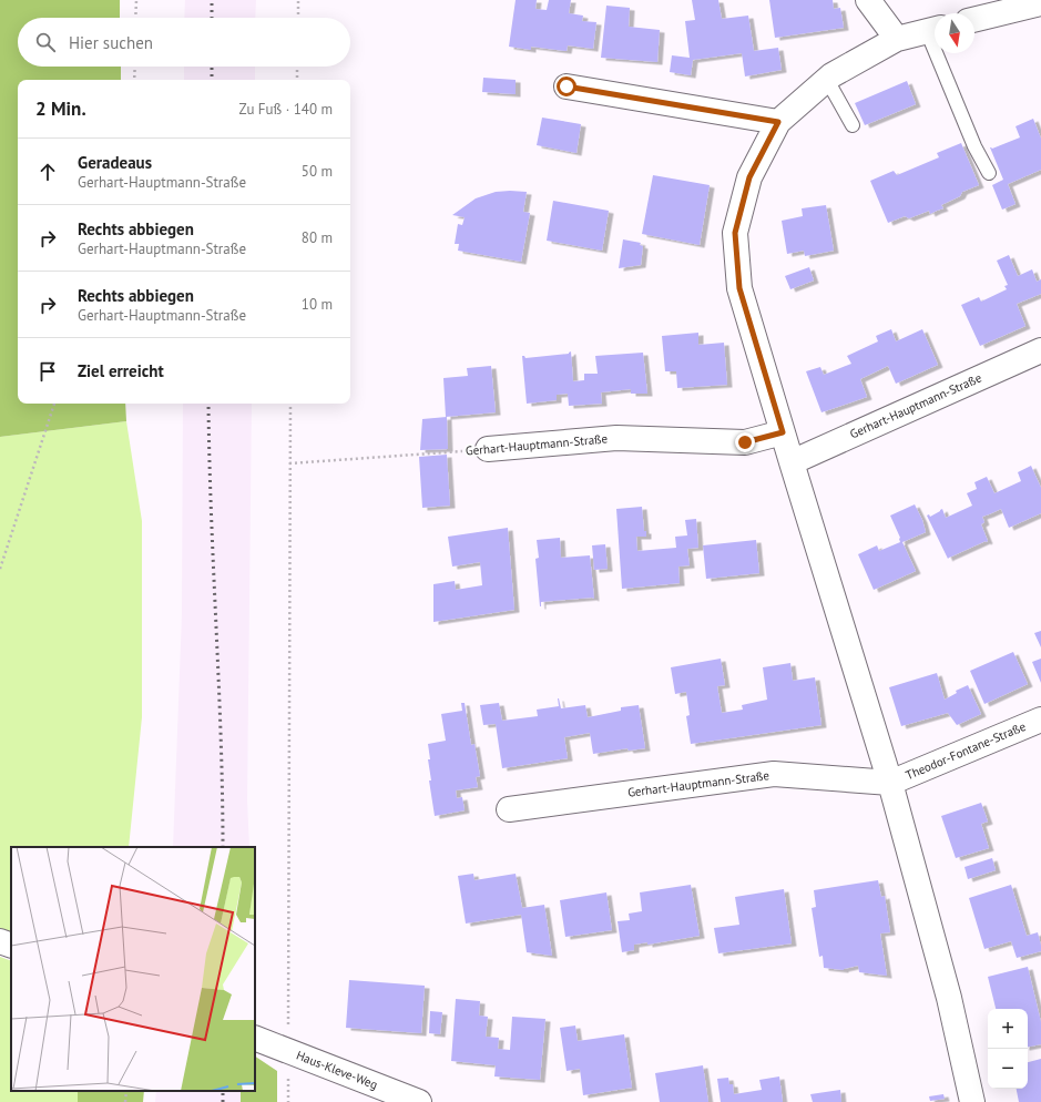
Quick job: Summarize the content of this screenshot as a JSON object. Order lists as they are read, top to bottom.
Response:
{
  "streets": {
    "street": ["Gerhart-Hauptmann-Straße", "Theodor-Fontane-Straße", "Haus-Kleve-Weg"]
  },
  "crossings": [
    ["Gerhart-Hauptmann-Straße", "Theodor-Fontane-Straße"]
  ],
  "north": "bottom",
  "page": {
    "search": "Hier suchen",
    "heading": ["2 Min.", "Zu Fuß · 140 m"],
    "list": [
      ["Geradeaus", "Gerhart-Hauptmann-Straße", "50 m"],
      ["Rechts abbiegen", "Gerhart-Hauptmann-Straße", "80 m"],
      ["Rechts abbiegen", "Gerhart-Hauptmann-Straße", "10 m"],
      "Ziel erreicht"
    ],
    "map_buttons": ["+", "−"]
  }
}
